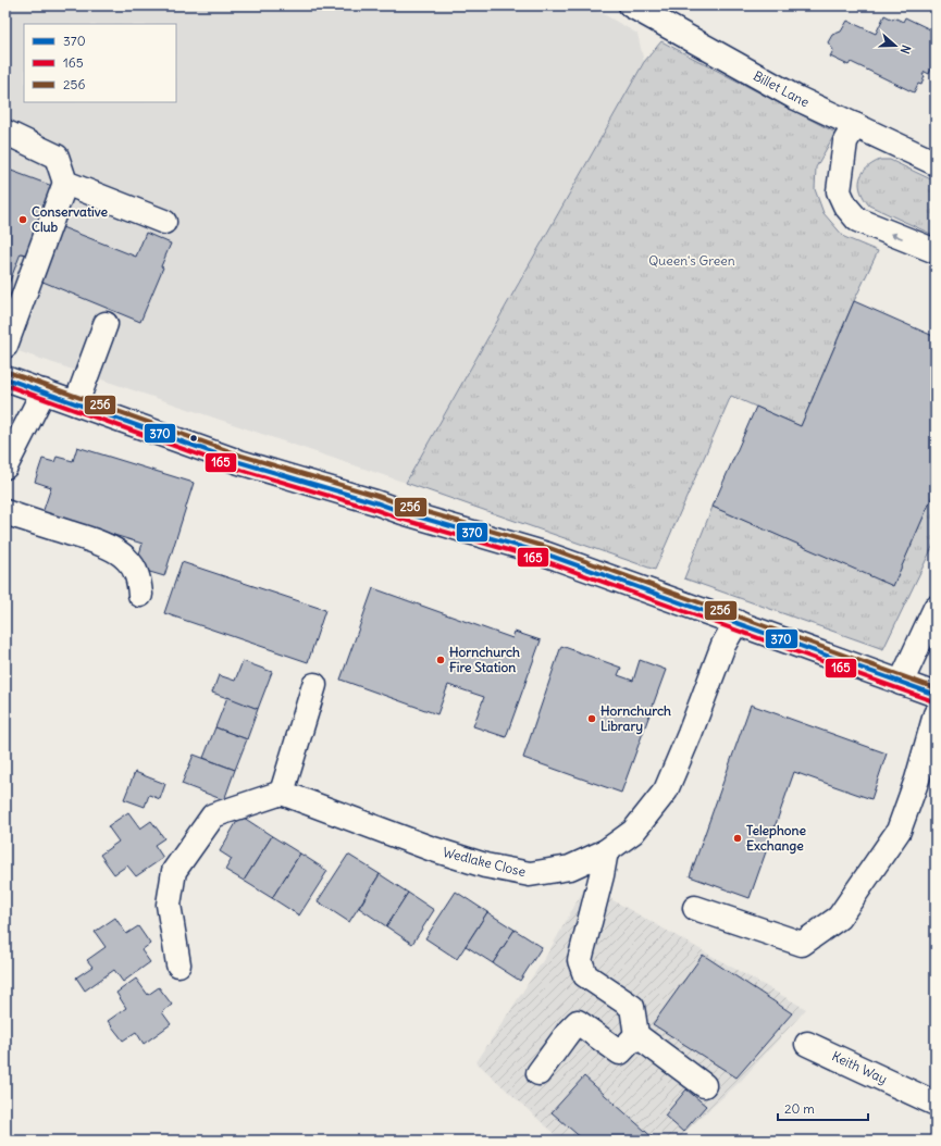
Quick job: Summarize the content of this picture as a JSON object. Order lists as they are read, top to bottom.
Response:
{
  "streets": {
    "street": ["Billet Lane", "Wedlake Close", "Keith Way"]
  },
  "parks": ["Queen's Green"],
  "places": [
    "Conservative Club",
    "Hornchurch Fire Station",
    "Hornchurch Library",
    "Telephone Exchange"
  ],
  "lines": ["transit line 256", "transit line 370", "transit line 165"],
  "legend": ["370", "165", "256"],
  "scale_bar": "20 m",
  "north": "right"
}
